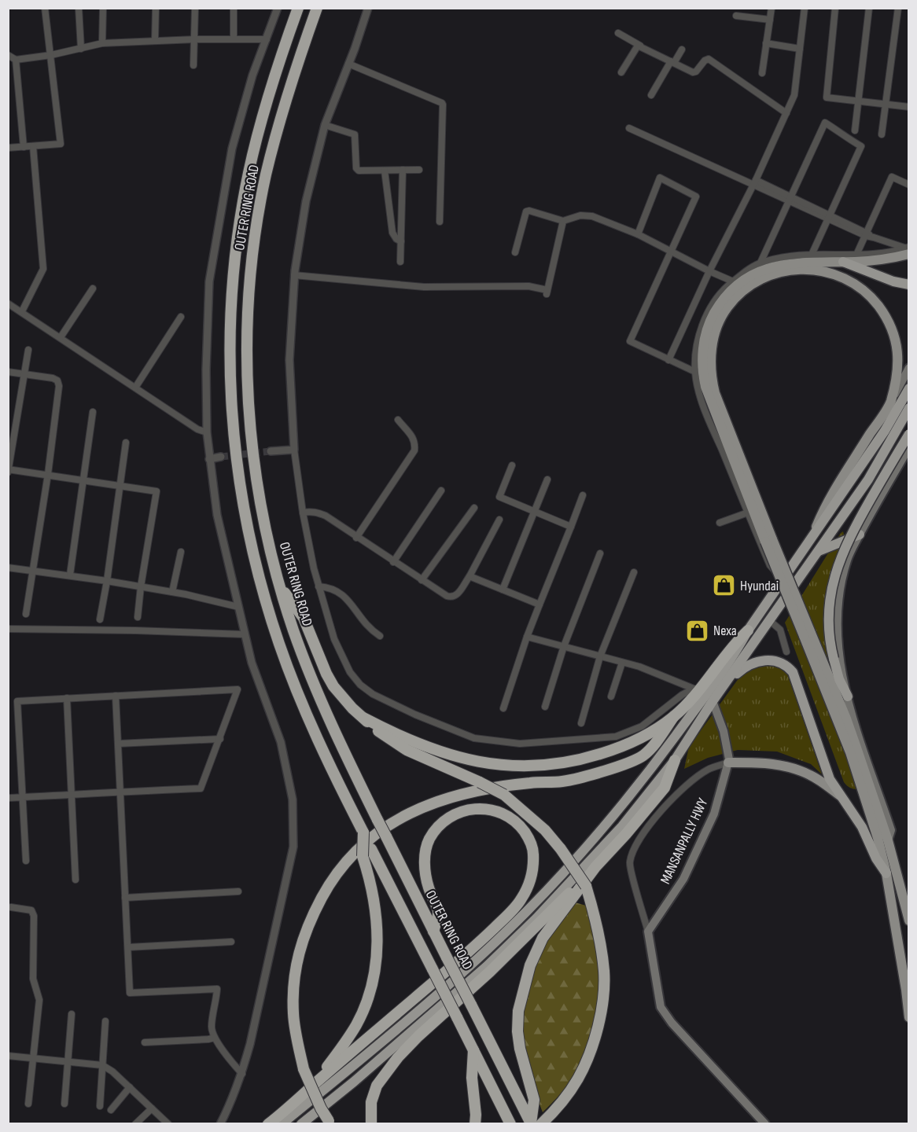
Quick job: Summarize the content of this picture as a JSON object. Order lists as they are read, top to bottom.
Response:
{
  "streets": {
    "highway": ["OUTER RING ROAD"],
    "main road": ["MANSANPALLY HWY"]
  },
  "places": {
    "shop": ["Hyundai", "Nexa"]
  }
}
